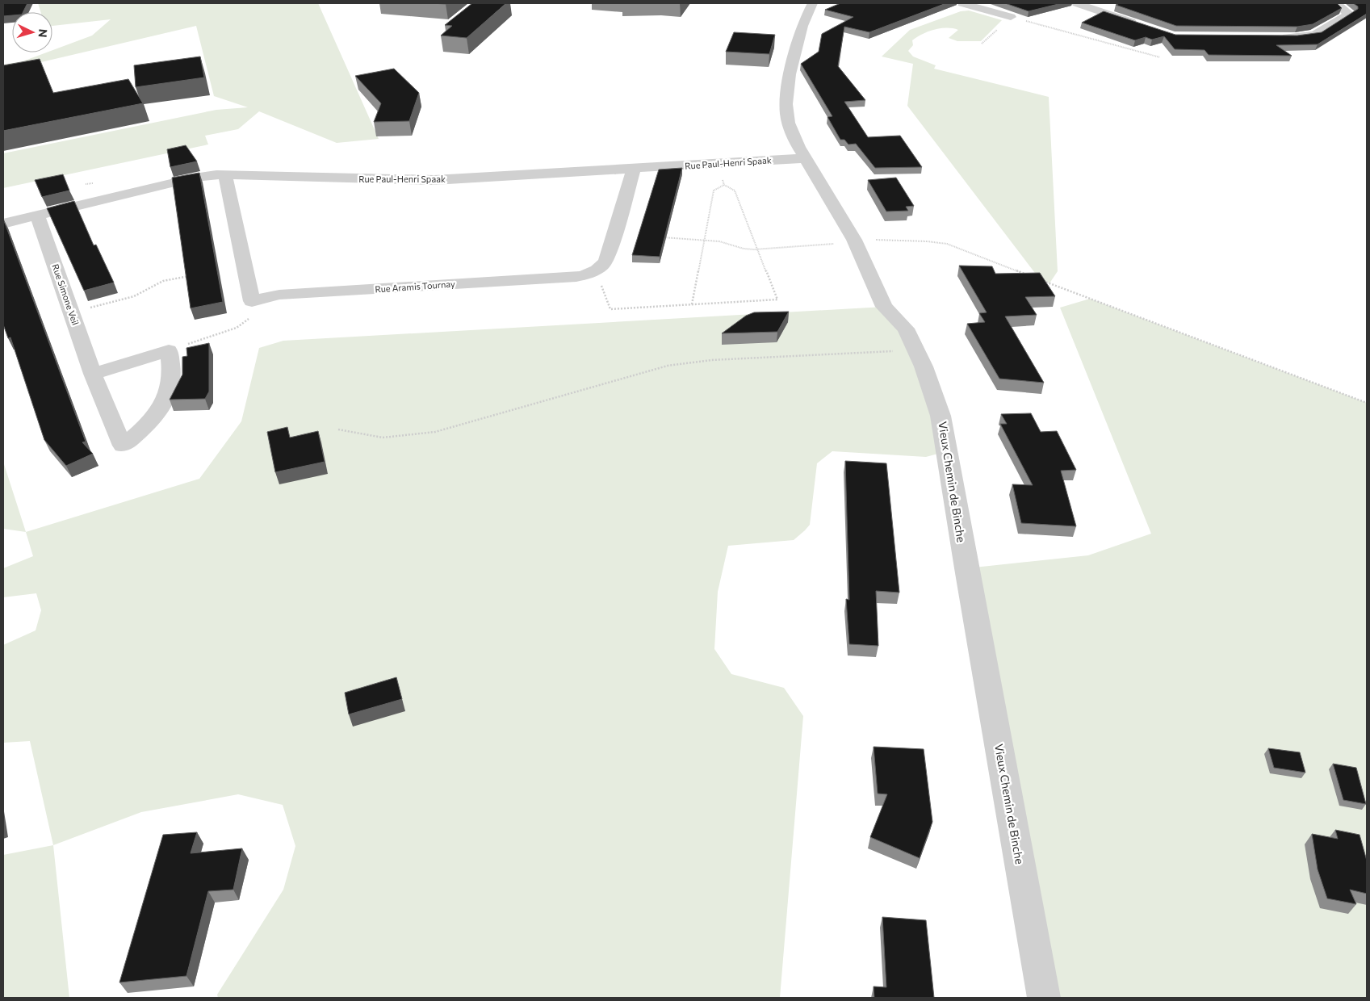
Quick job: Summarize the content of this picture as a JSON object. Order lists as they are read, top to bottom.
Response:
{
  "streets": {
    "street": [
      "Rue Paul-Henri Spaak",
      "Rue Aramis Tournay",
      "Rue Simone Veil",
      "Vieux Chemin de Binche"
    ]
  },
  "crossings": [
    ["Rue Paul-Henri Spaak", "Rue Simone Veil"],
    ["Rue Paul-Henri Spaak", "Vieux Chemin de Binche"]
  ],
  "north": "right"
}
